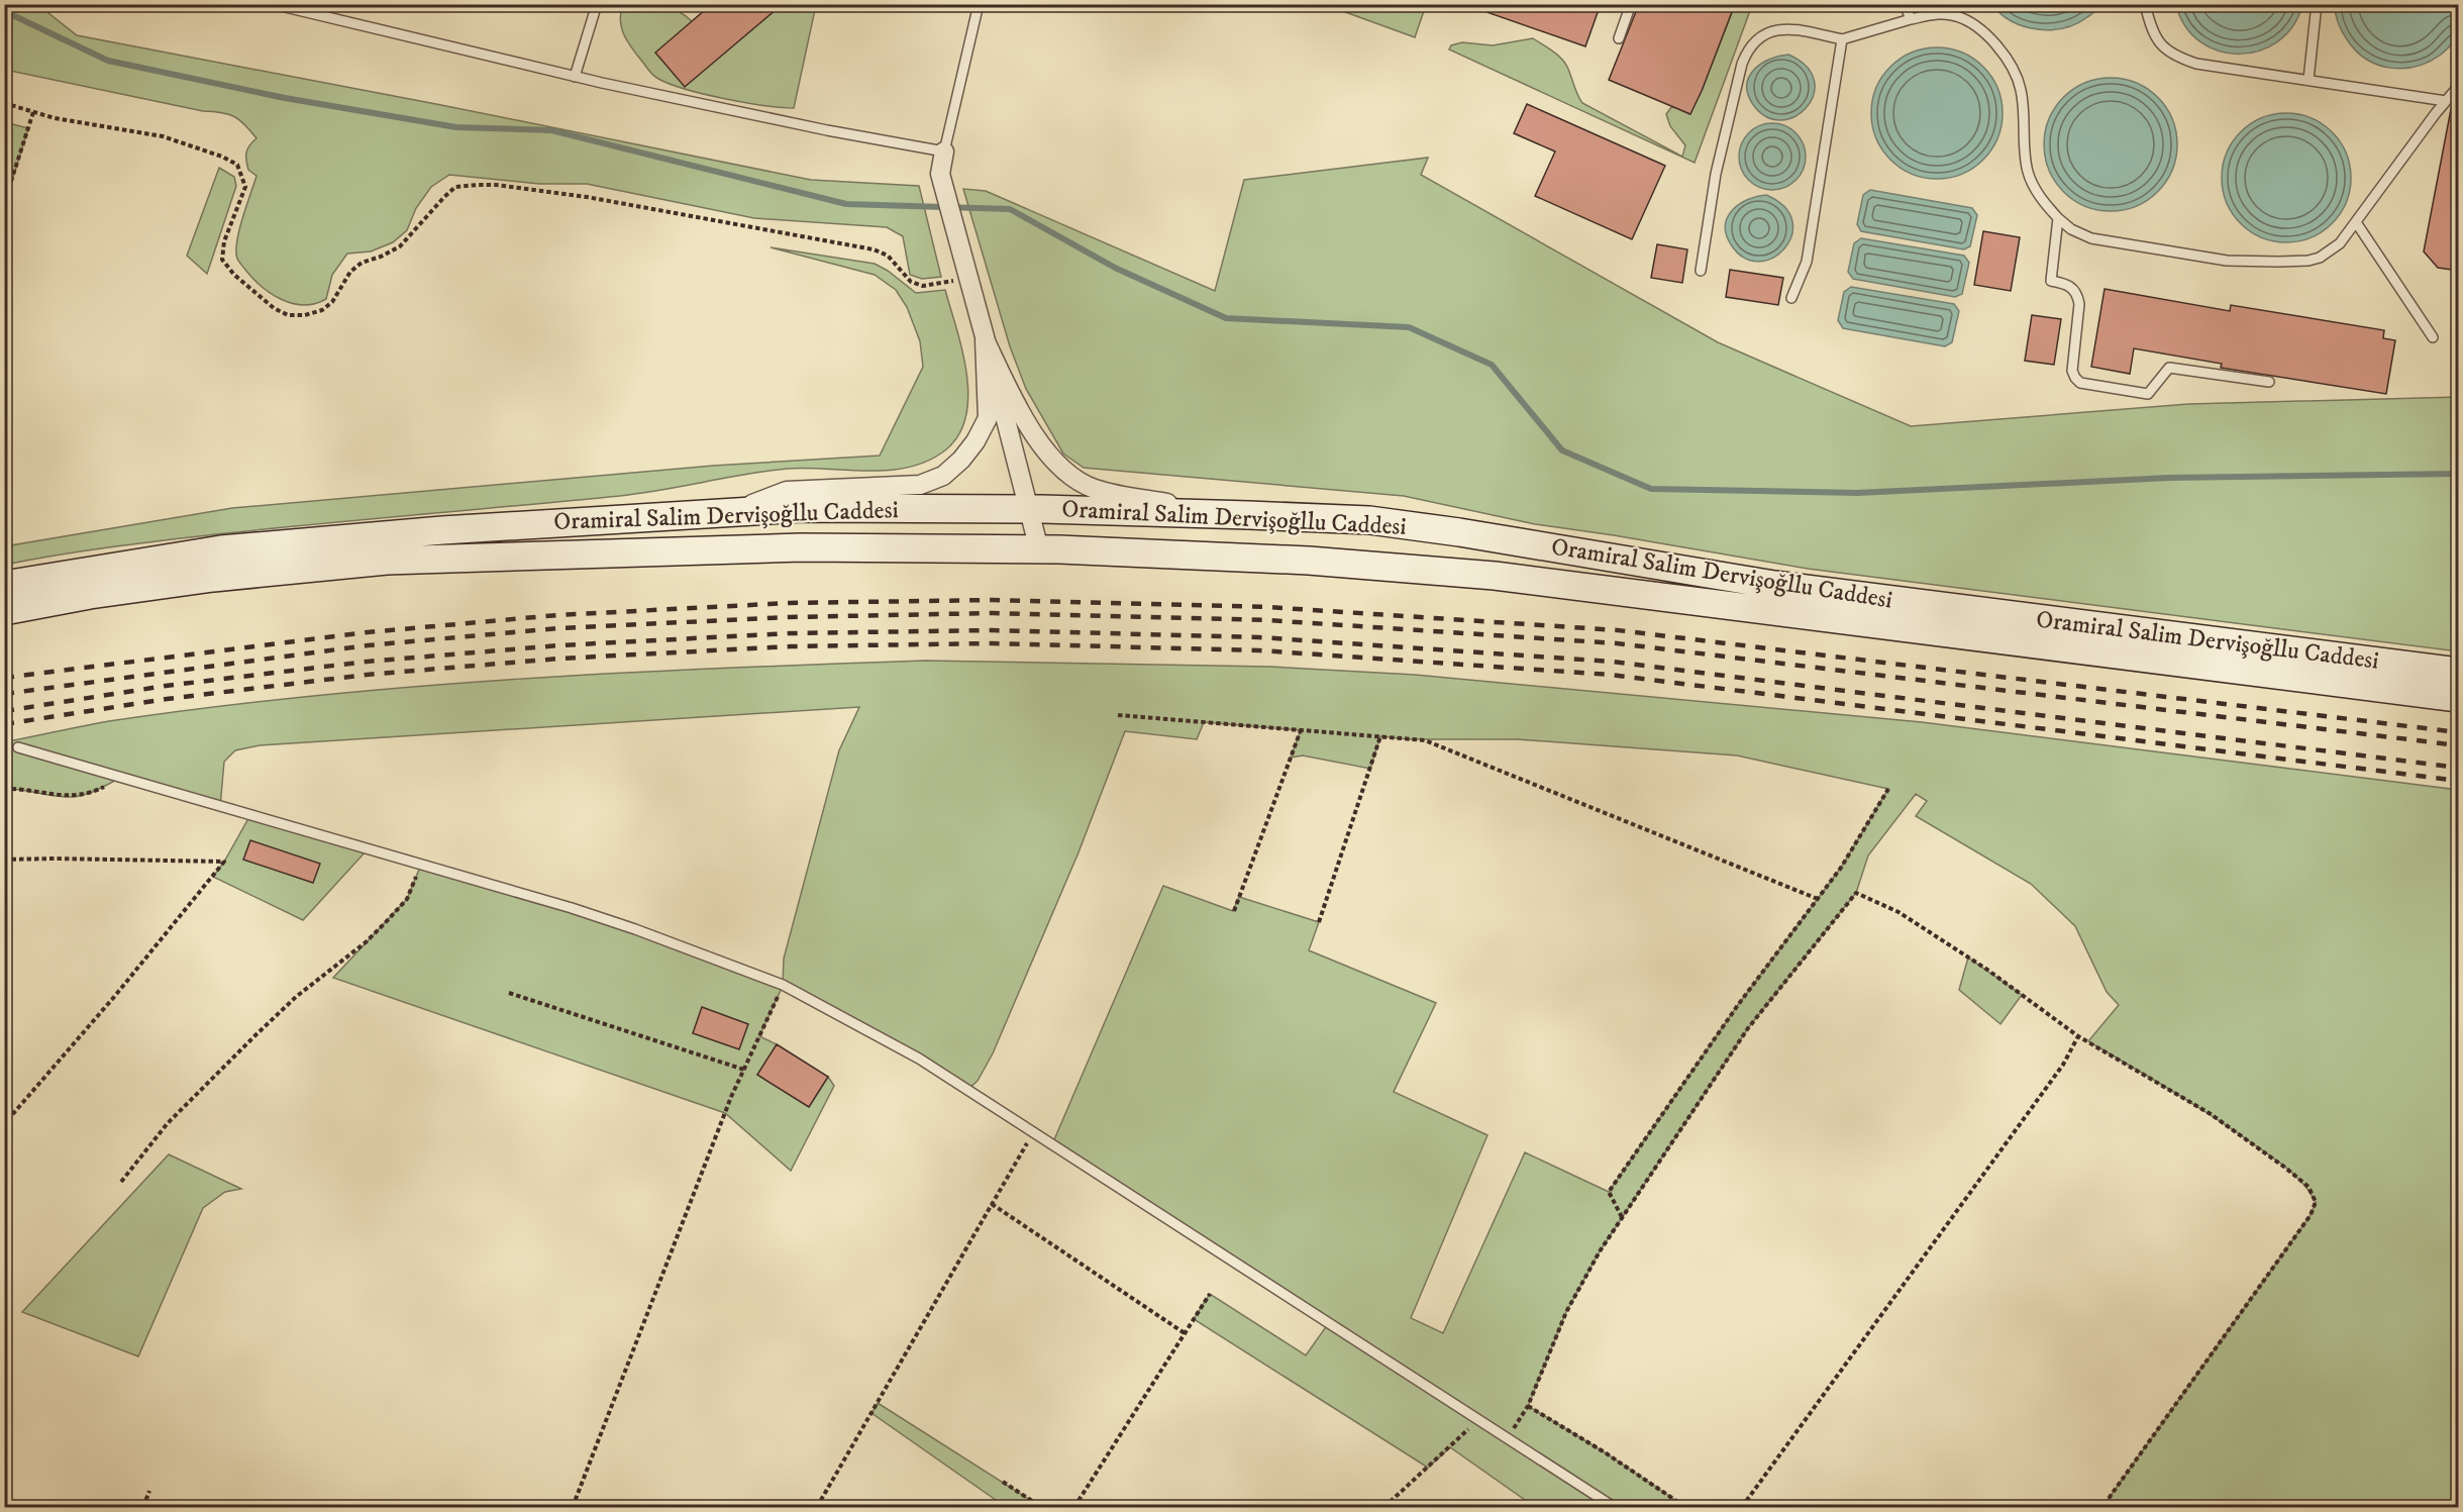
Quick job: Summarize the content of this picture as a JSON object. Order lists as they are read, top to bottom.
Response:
{
  "streets": {
    "main road": ["Oramiral Salim Dervişoğllu Caddesi"]
  }
}
